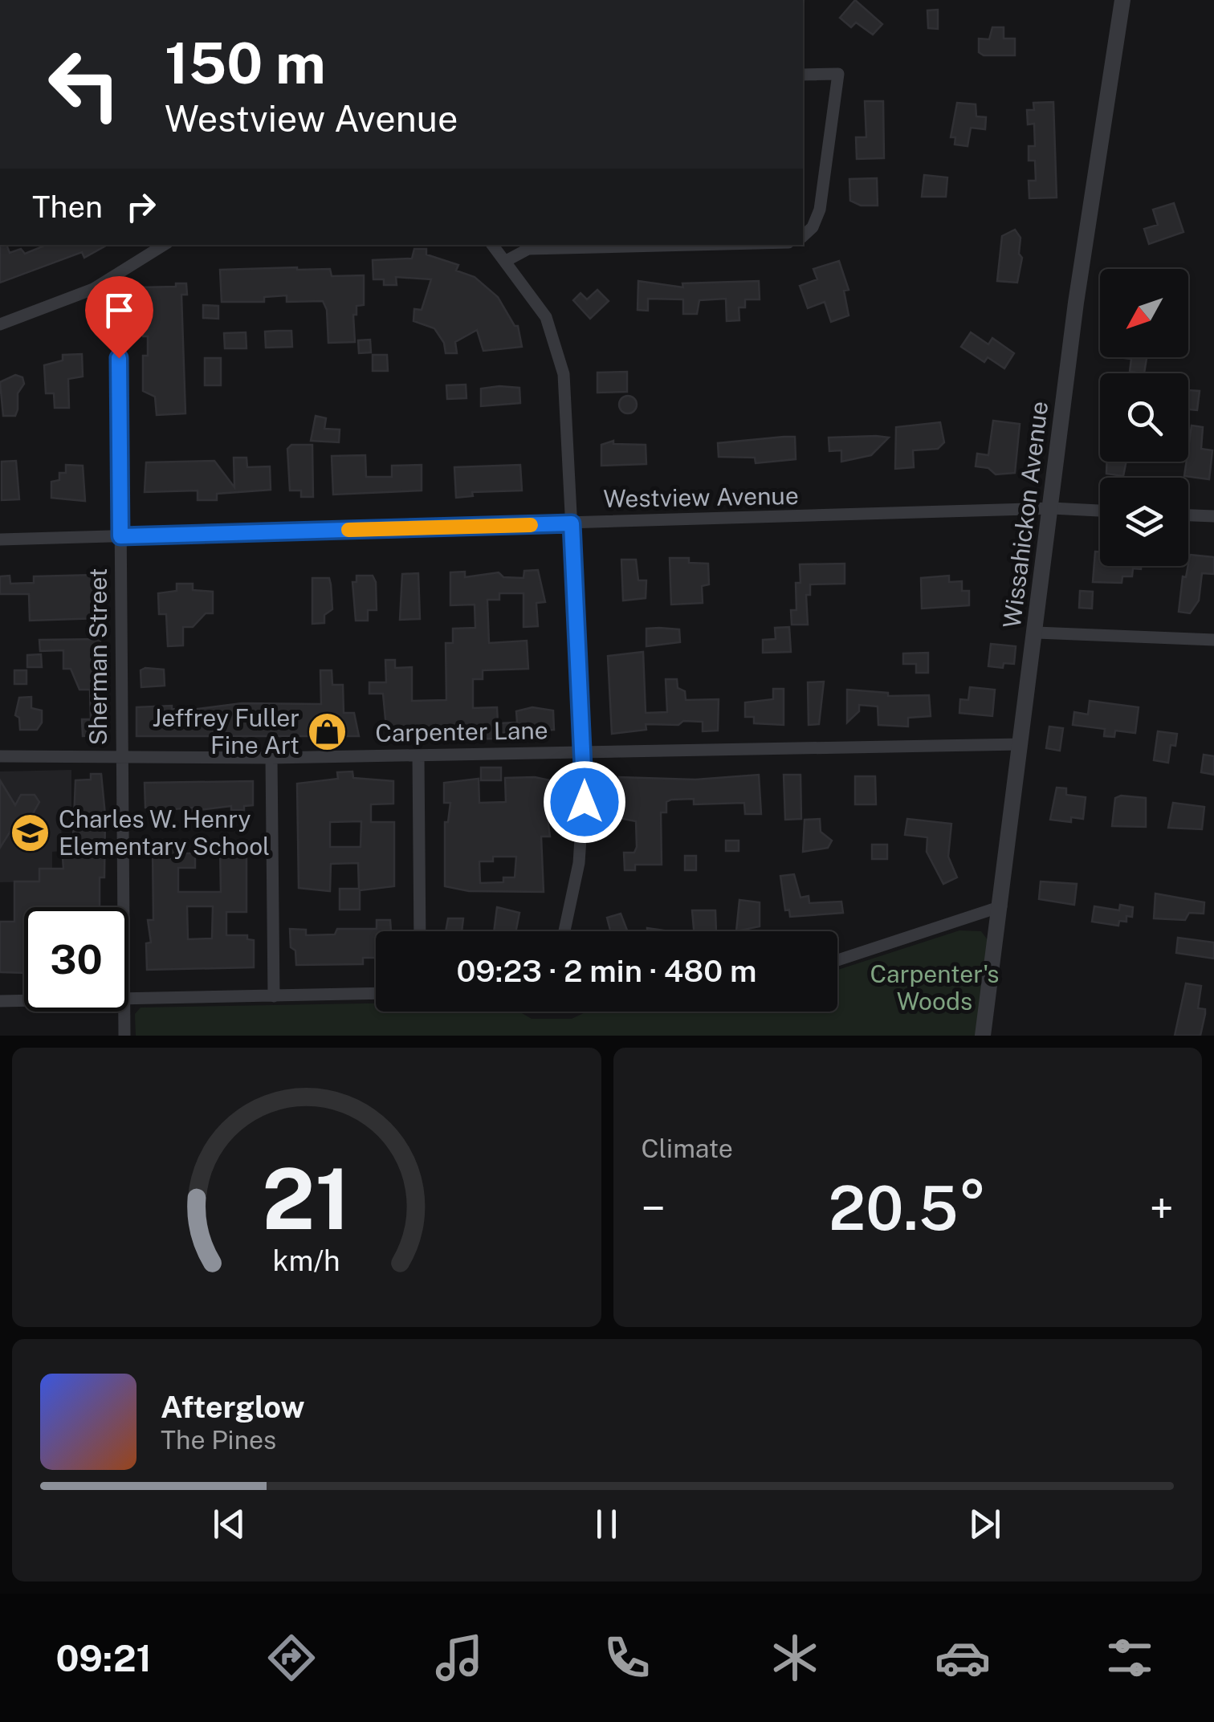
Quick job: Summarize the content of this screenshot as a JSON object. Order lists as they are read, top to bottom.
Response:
{
  "streets": {
    "street": [
      "Westview Avenue",
      "Wissahickon Avenue",
      "Sherman Street",
      "Carpenter Lane"
    ]
  },
  "crossings": [
    ["Westview Avenue", "Wissahickon Avenue"],
    ["Westview Avenue", "Sherman Street"],
    ["Wissahickon Avenue", "Carpenter Lane"],
    ["Sherman Street", "Carpenter Lane"]
  ],
  "parks": ["Carpenter's Woods"],
  "places": {
    "shop": ["Jeffrey Fuller Fine Art"],
    "school or university": ["Charles W. Henry Elementary School"]
  },
  "north": "bottom left",
  "page": {
    "turn": ["150 m", "Westview Avenue"],
    "then": "Then",
    "limit": "30",
    "trip": "09:23 · 2 min · 480 m",
    "tile": "Climate",
    "heat": ["−", "20.5°", "+"],
    "song": ["Afterglow", "The Pines"],
    "tabs": "09:21",
    "gauge": ["21", "km/h"]
  }
}
